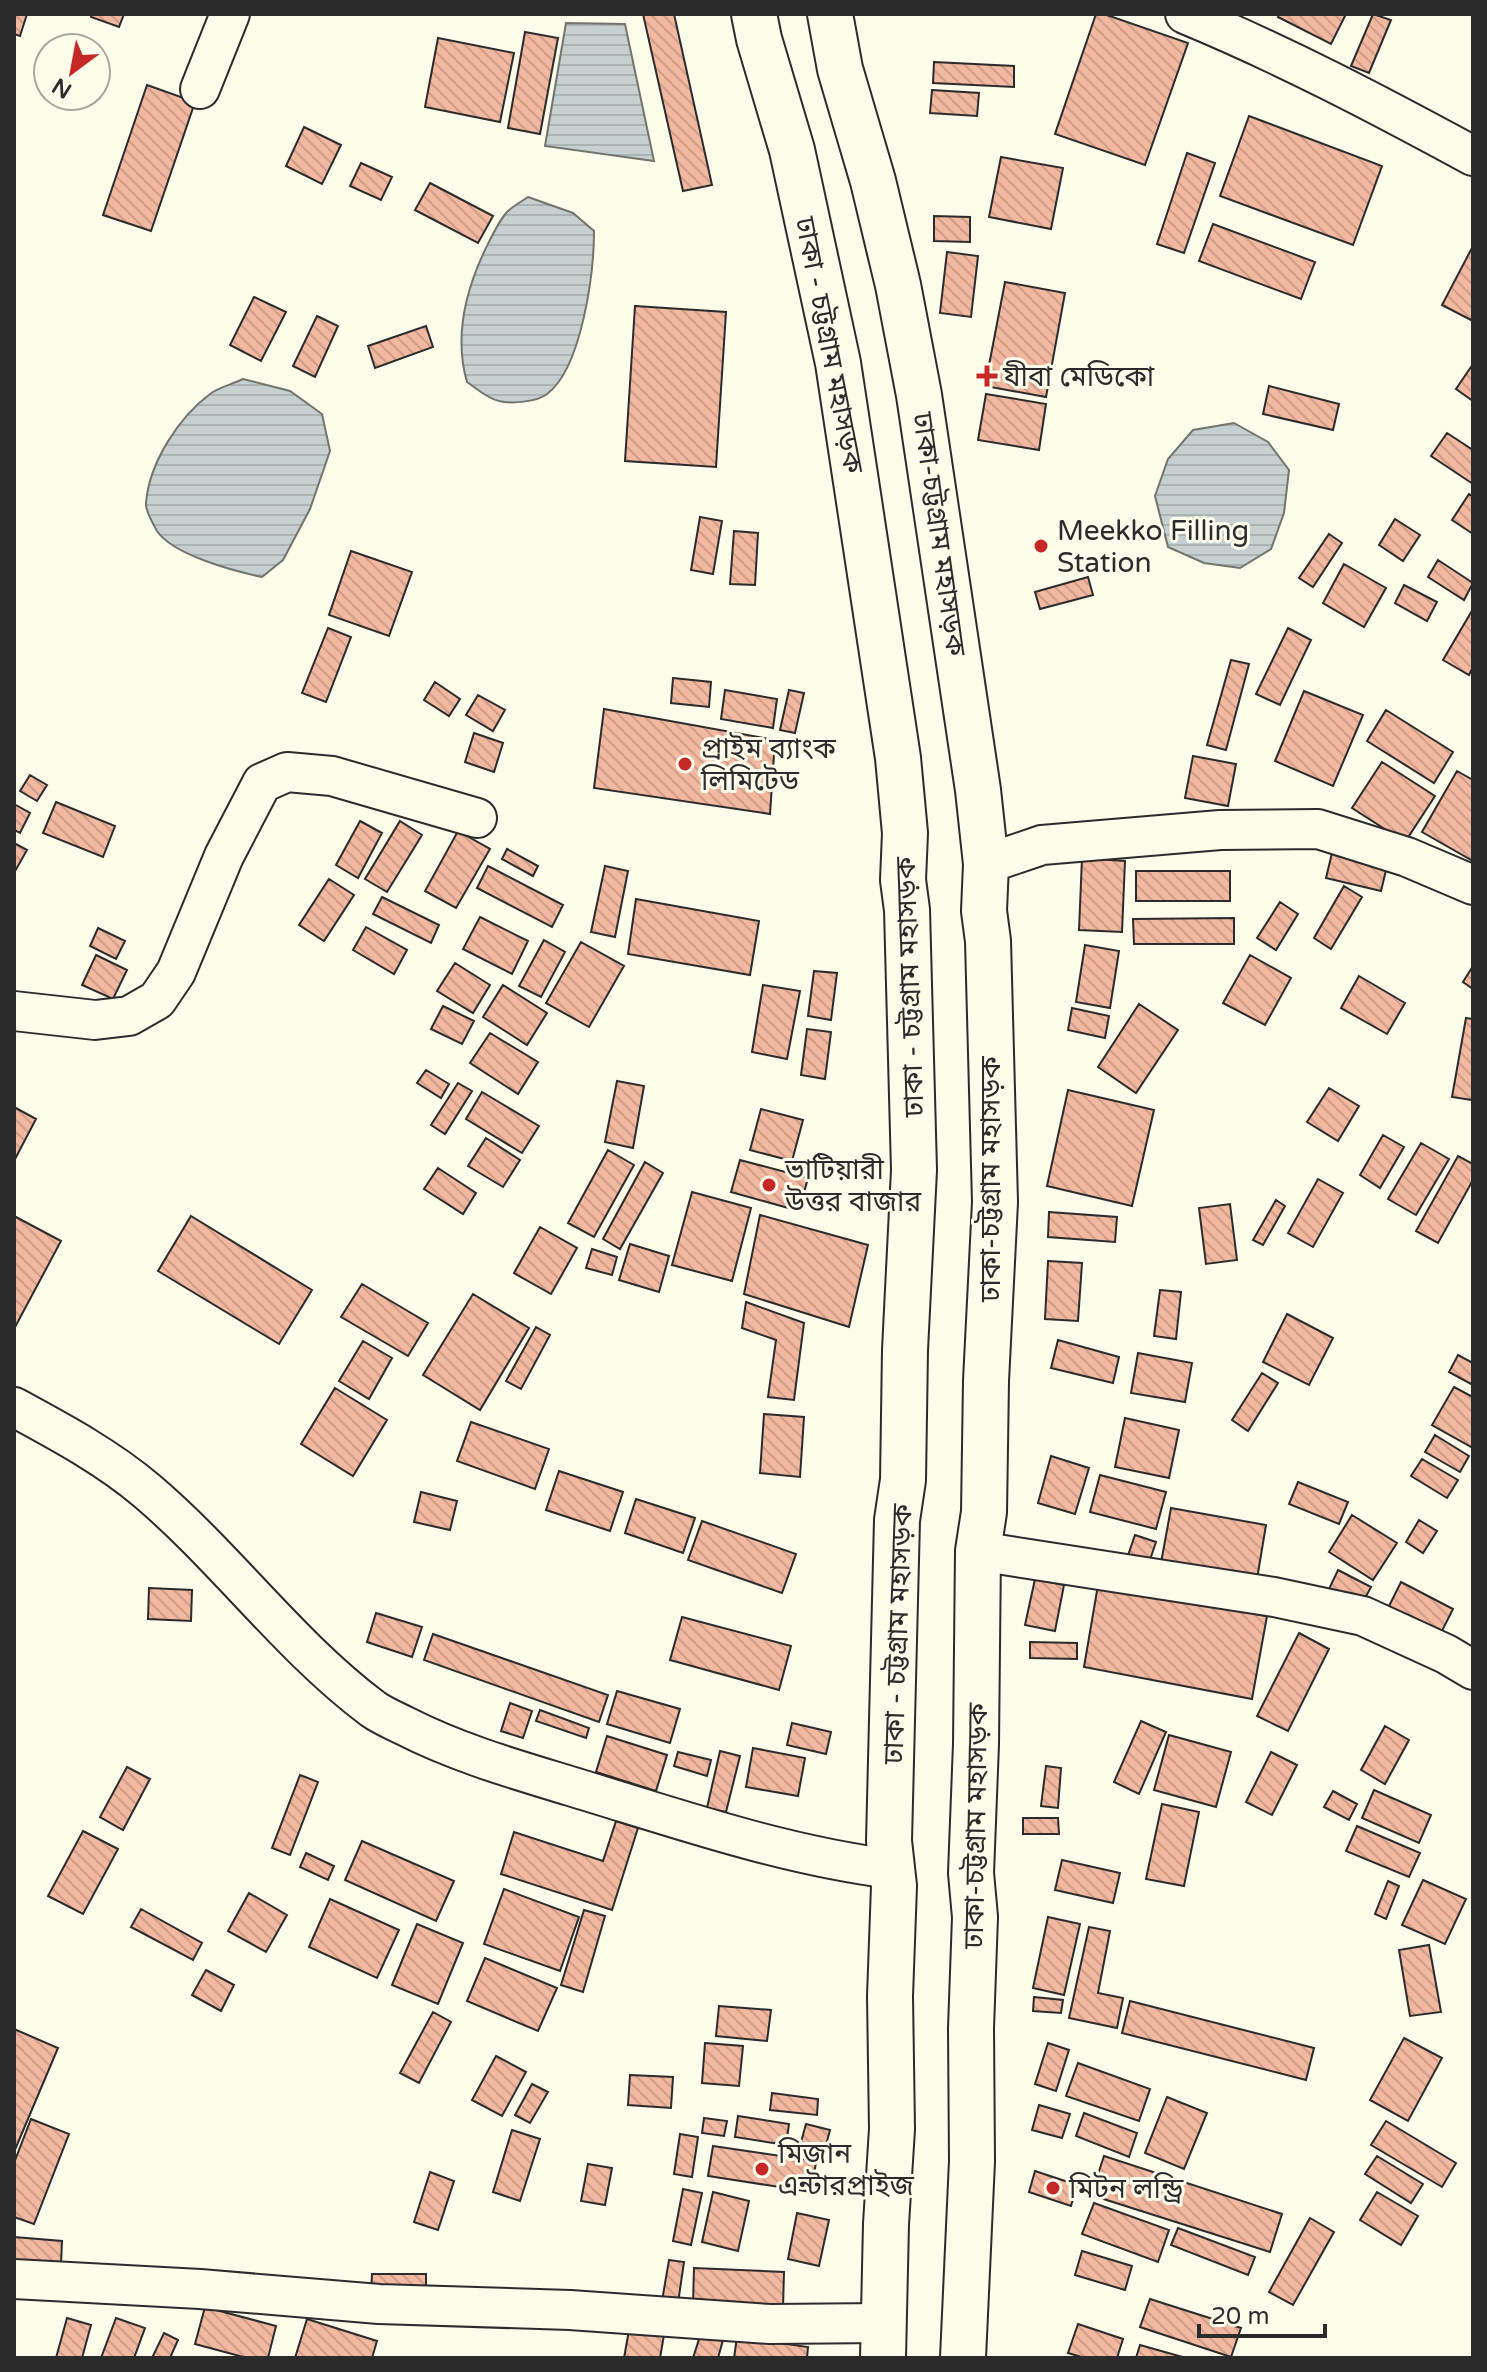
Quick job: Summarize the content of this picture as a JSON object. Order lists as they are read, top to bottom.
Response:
{
  "streets": {
    "highway": ["ঢাকা - চট্টগ্রাম মহাসড়ক", "ঢাকা-চট্টগ্রাম মহাসড়ক"]
  },
  "places": {
    "health": ["যীবা মেডিকো"],
    "other": [
      "Meekko Filling Station",
      "প্রাইম ব্যাংক লিমিটেড",
      "ভাটিয়ারী উত্তর বাজার",
      "মিজান এন্টারপ্রাইজ",
      "মিটন লন্ড্রি"
    ]
  },
  "scale_bar": "20 m",
  "north": "bottom left"
}
